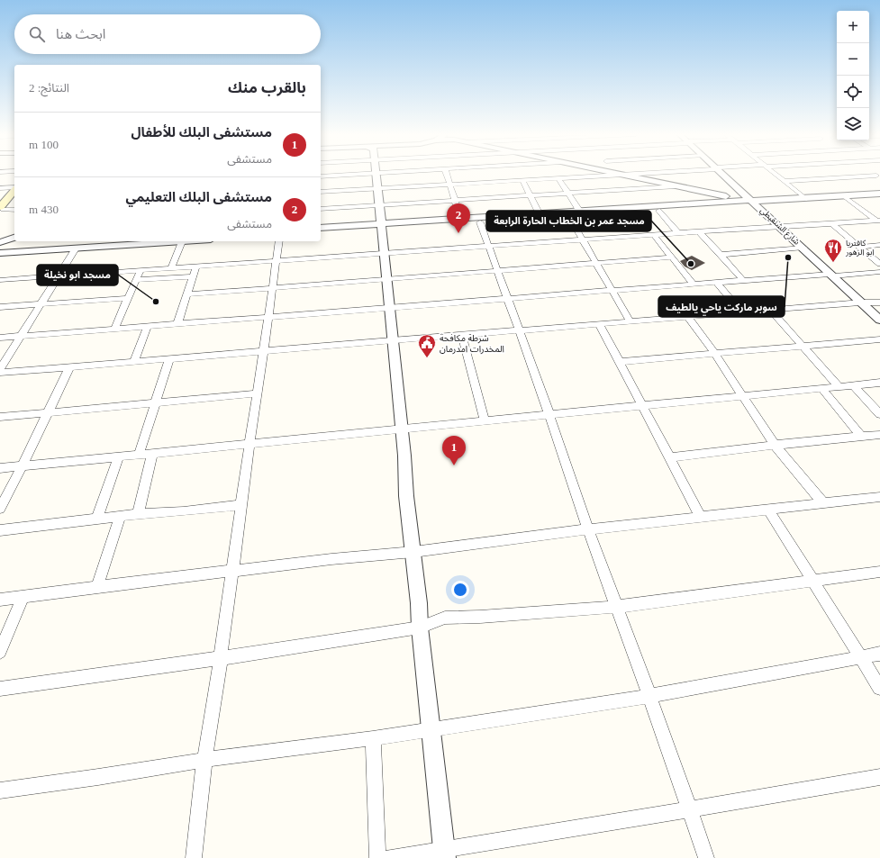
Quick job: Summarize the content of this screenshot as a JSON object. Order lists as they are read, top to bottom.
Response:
{
  "streets": {
    "street": ["شارع الشنقيطي"]
  },
  "places": {
    "other": ["سوبر ماركت ياحي يالطيف", "مسجد عمر بن الخطاب الحارة الرابعة", "مسجد ابو نخيلة"],
    "restaurant": ["كافتريا ابو الزهور"],
    "public building": ["شرطة مكافحة المخدرات امدرمان"]
  },
  "page": {
    "map_buttons": ["+", "−"],
    "search": "ابحث هنا",
    "heading": ["بالقرب منك", "النتائج: 2"],
    "list": [
      {
        "mark": "1",
        "name": "مستشفى البلك للأطفال",
        "note": "مستشفى",
        "value": "100 m"
      },
      {
        "mark": "2",
        "name": "مستشفى البلك التعليمي",
        "note": "مستشفى",
        "value": "430 m"
      }
    ],
    "pins": ["2", "1"]
  }
}
